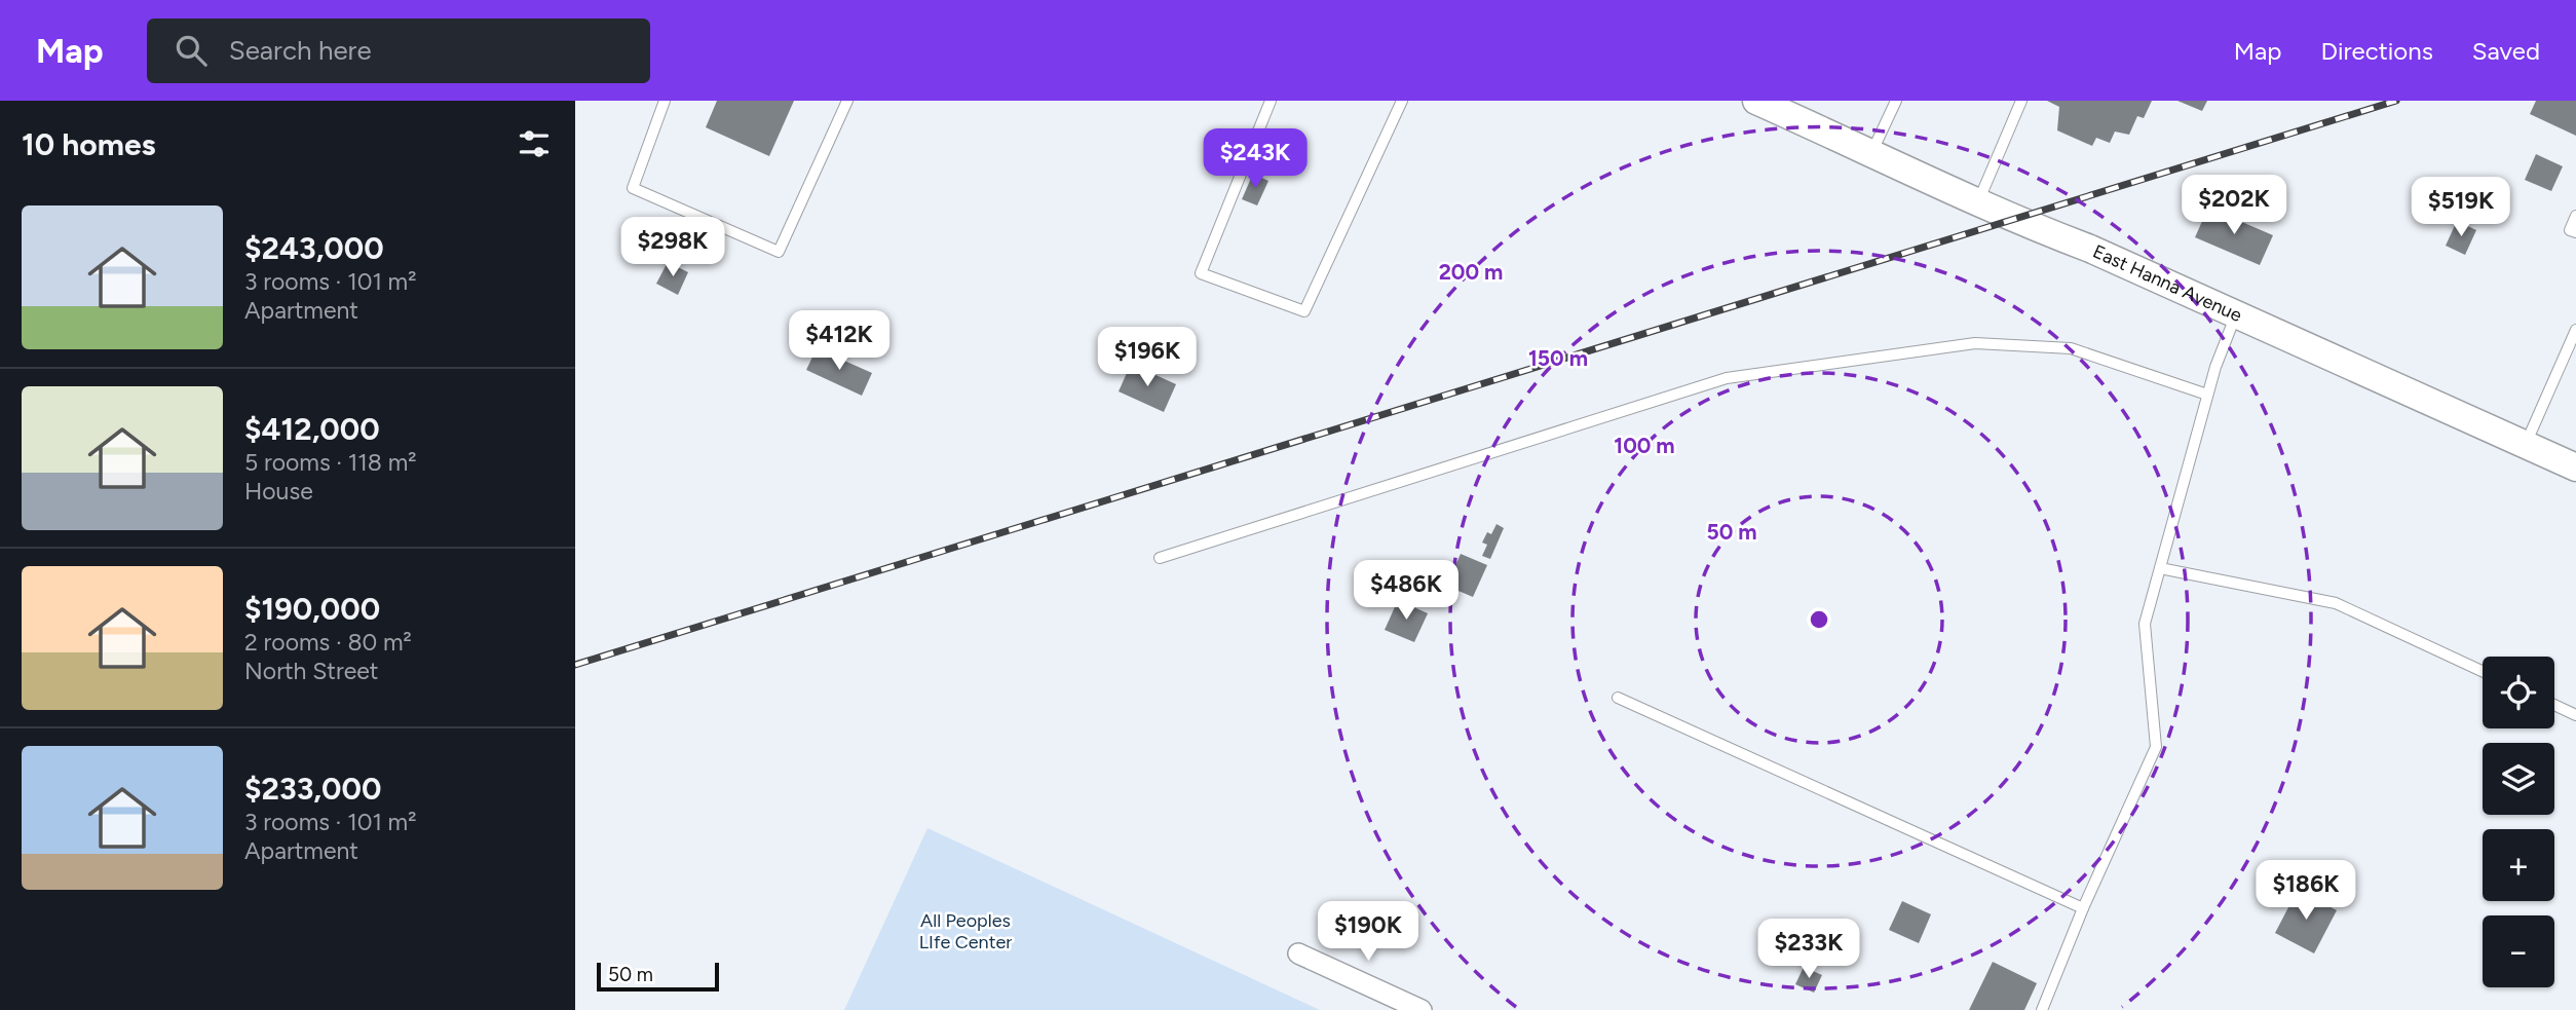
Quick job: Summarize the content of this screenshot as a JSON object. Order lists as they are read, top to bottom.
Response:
{
  "streets": {
    "street": ["East Hanna Avenue"]
  },
  "parks": ["All Peoples LIfe Center"],
  "scale_bar": "50 m",
  "page": {
    "header": "Map",
    "search": "Search here",
    "nav": ["Map", "Directions", "Saved"],
    "heading": "10 homes",
    "price": [
      "$243K",
      "$202K",
      "$519K",
      "$298K",
      "$412K",
      "$196K",
      "$486K",
      "$186K",
      "$190K",
      "$233K"
    ],
    "list": [
      {
        "name": "$243,000",
        "note": "3 rooms · 101 m² · Apartment"
      },
      {
        "name": "$412,000",
        "note": "5 rooms · 118 m² · House"
      },
      {
        "name": "$190,000",
        "note": "2 rooms · 80 m² · North Street"
      },
      {
        "name": "$233,000",
        "note": "3 rooms · 101 m² · Apartment"
      }
    ],
    "map_buttons": ["+", "−"],
    "scale": "50 m"
  },
  "rings": [
    "200 m",
    "150 m",
    "100 m",
    "50 m"
  ]
}
